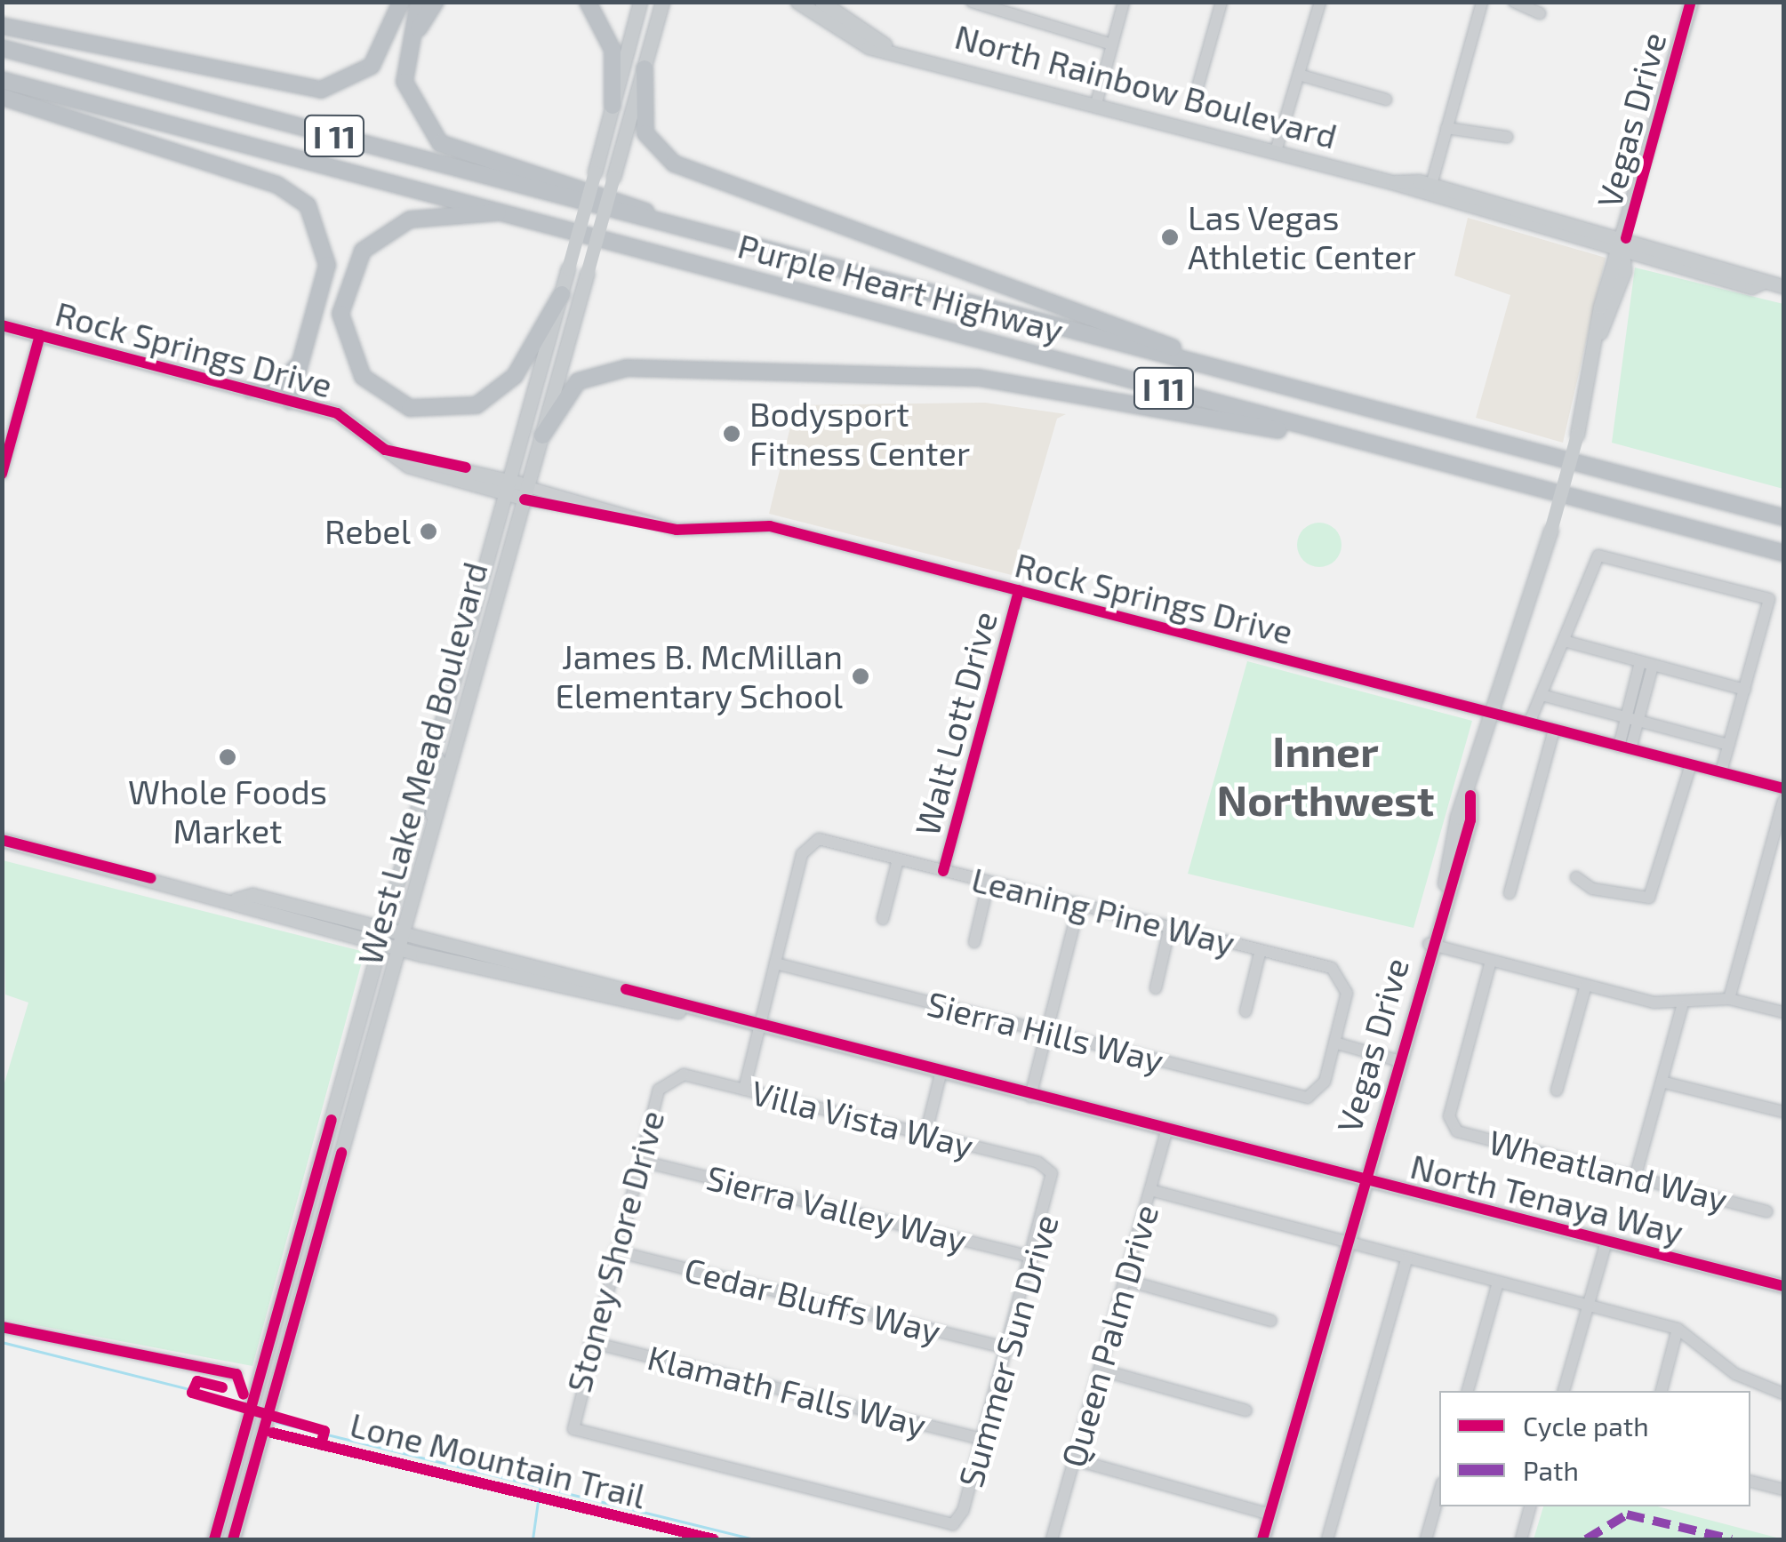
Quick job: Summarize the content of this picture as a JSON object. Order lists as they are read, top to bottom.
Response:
{
  "streets": {
    "highway": ["I 11", "Purple Heart Highway"],
    "main road": [
      "North Rainbow Boulevard",
      "Vegas Drive",
      "Rock Springs Drive",
      "West Lake Mead Boulevard",
      "North Tenaya Way"
    ],
    "street": [
      "Walt Lott Drive",
      "Leaning Pine Way",
      "Sierra Hills Way",
      "Villa Vista Way",
      "Wheatland Way",
      "Sierra Valley Way",
      "Stoney Shore Drive",
      "Cedar Bluffs Way",
      "Queen Palm Drive",
      "Summer Sun Drive",
      "Klamath Falls Way"
    ],
    "cycle path": ["Lone Mountain Trail"]
  },
  "crossings": [
    ["North Rainbow Boulevard", "Vegas Drive"],
    ["Vegas Drive", "Rock Springs Drive"],
    ["Vegas Drive", "North Tenaya Way"],
    ["Rock Springs Drive", "Walt Lott Drive"],
    ["Rock Springs Drive", "West Lake Mead Boulevard"],
    ["Walt Lott Drive", "Leaning Pine Way"],
    ["West Lake Mead Boulevard", "North Tenaya Way"],
    ["Leaning Pine Way", "Sierra Hills Way"],
    ["Villa Vista Way", "Stoney Shore Drive"],
    ["Villa Vista Way", "Summer Sun Drive"],
    ["North Tenaya Way", "Queen Palm Drive"],
    ["Sierra Valley Way", "Stoney Shore Drive"],
    ["Sierra Valley Way", "Summer Sun Drive"],
    ["Stoney Shore Drive", "Cedar Bluffs Way"],
    ["Stoney Shore Drive", "Summer Sun Drive"],
    ["Stoney Shore Drive", "Klamath Falls Way"],
    ["Cedar Bluffs Way", "Summer Sun Drive"],
    ["Summer Sun Drive", "Klamath Falls Way"]
  ],
  "districts": ["Inner Northwest"],
  "places": [
    "Las Vegas Athletic Center",
    "Bodysport Fitness Center",
    "Rebel",
    "James B. McMillan Elementary School",
    "Whole Foods Market"
  ],
  "legend": ["Cycle path", "Path"]
}
